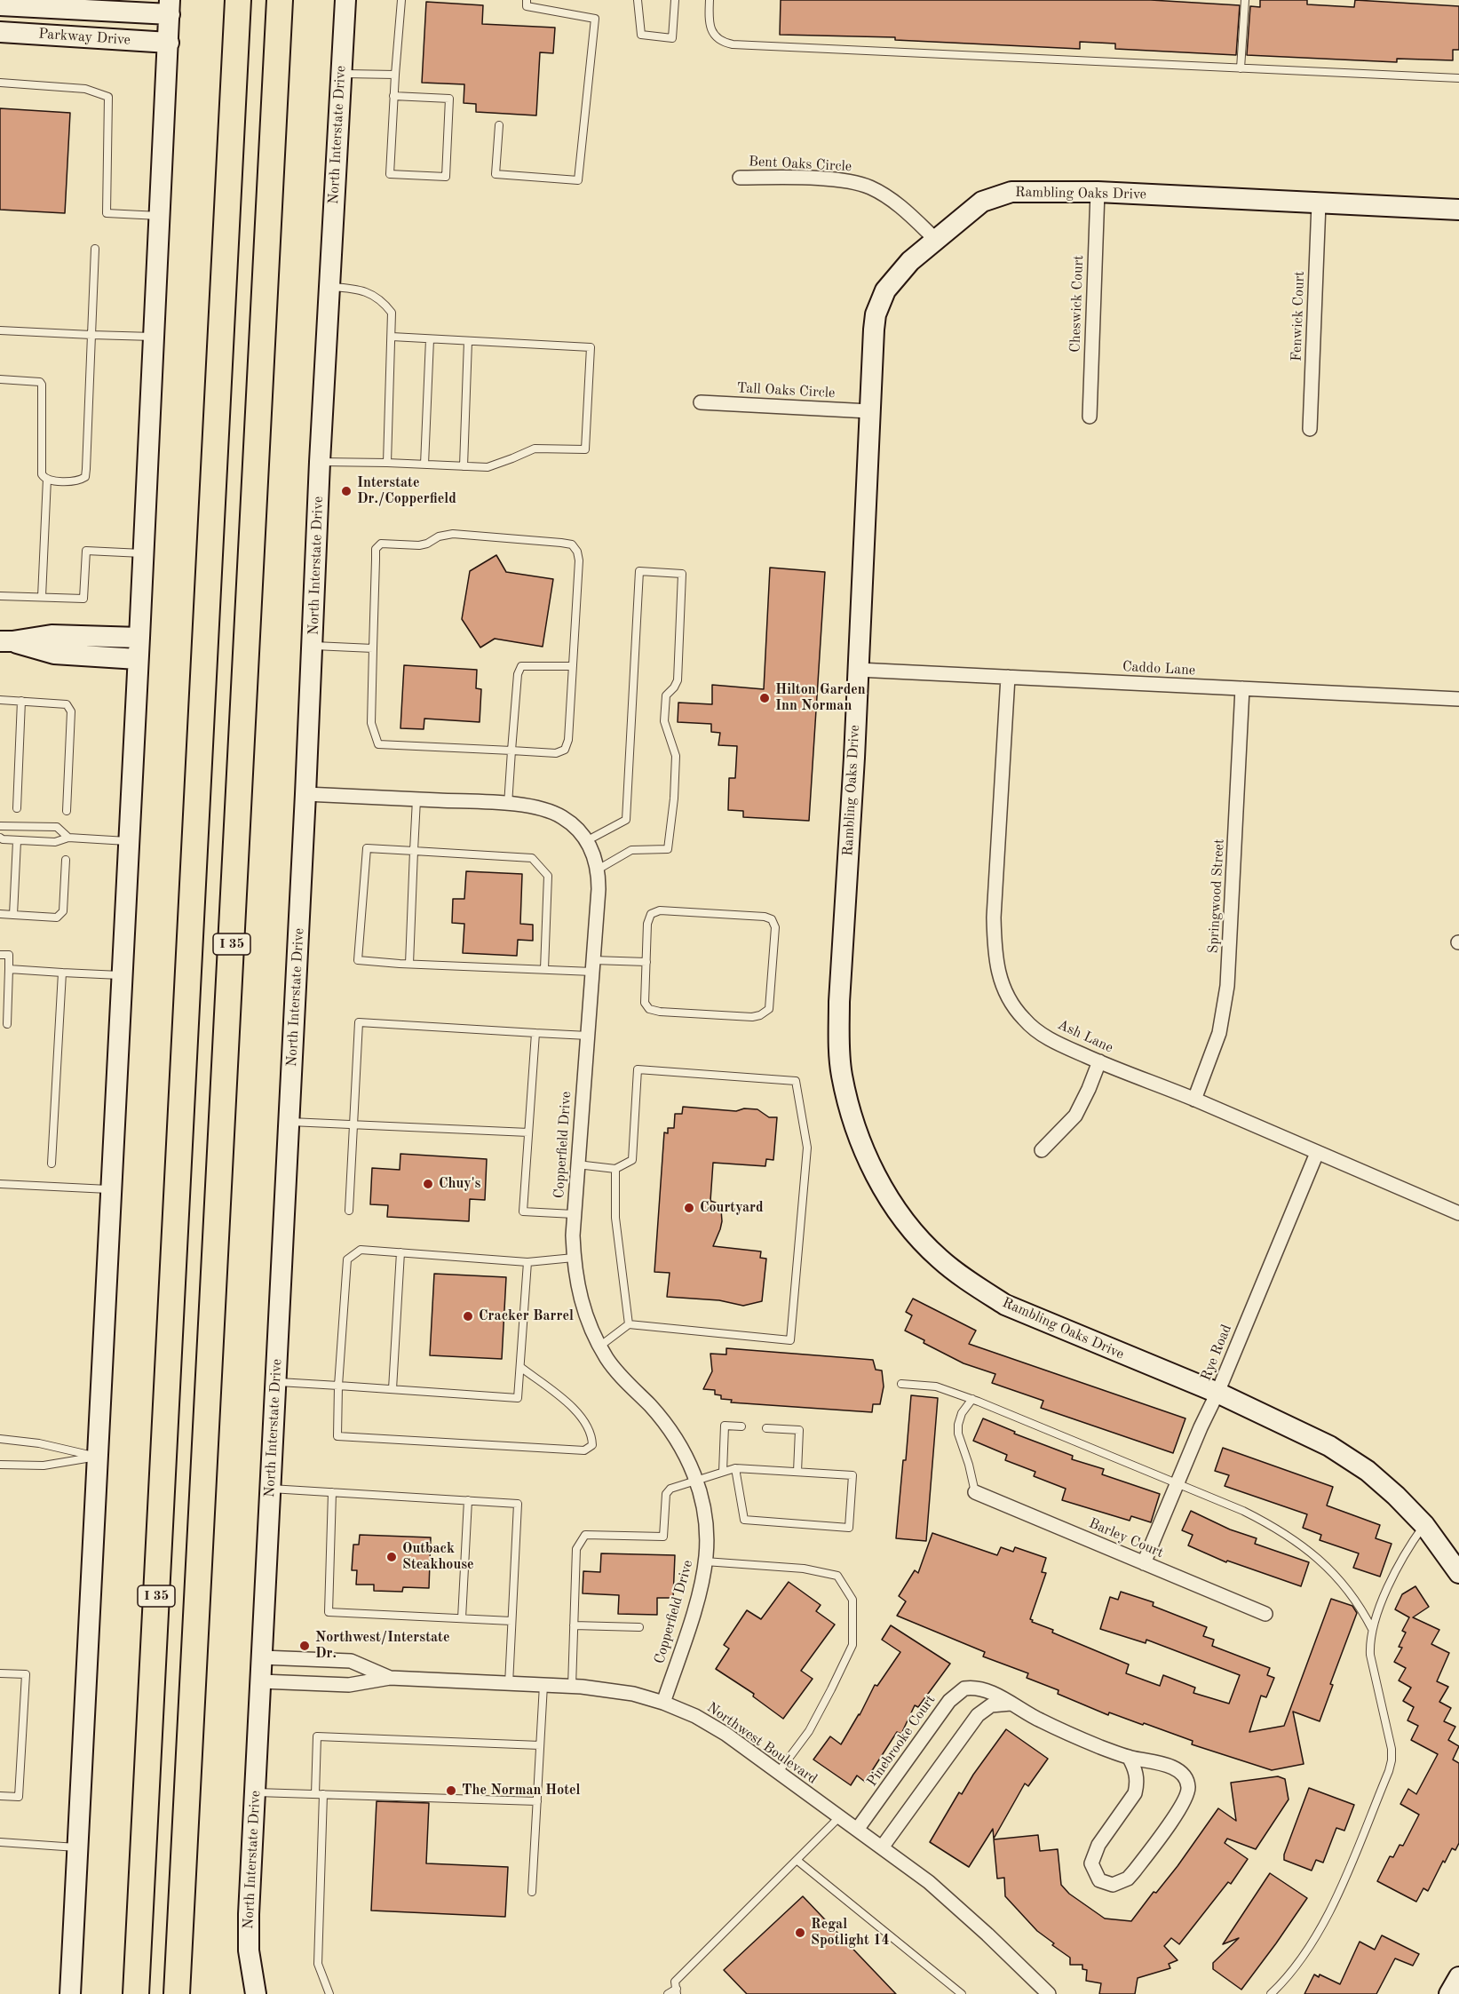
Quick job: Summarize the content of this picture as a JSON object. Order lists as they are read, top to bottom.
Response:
{
  "streets": {
    "highway": ["I 35"],
    "main road": ["Parkway Drive", "North Interstate Drive", "Rambling Oaks Drive"],
    "street": [
      "Bent Oaks Circle",
      "Cheswick Court",
      "Fenwick Court",
      "Tall Oaks Circle",
      "Caddo Lane",
      "Springwood Street",
      "Ash Lane",
      "Copperfield Drive",
      "Rye Road",
      "Barley Court",
      "Pinebrooke Court",
      "Northwest Boulevard"
    ]
  },
  "crossings": [
    ["North Interstate Drive", "Copperfield Drive"],
    ["North Interstate Drive", "Northwest Boulevard"],
    ["Bent Oaks Circle", "Rambling Oaks Drive"],
    ["Rambling Oaks Drive", "Cheswick Court"],
    ["Rambling Oaks Drive", "Fenwick Court"],
    ["Rambling Oaks Drive", "Tall Oaks Circle"],
    ["Rambling Oaks Drive", "Caddo Lane"],
    ["Rambling Oaks Drive", "Rye Road"],
    ["Caddo Lane", "Springwood Street"],
    ["Caddo Lane", "Ash Lane"],
    ["Springwood Street", "Ash Lane"],
    ["Ash Lane", "Rye Road"],
    ["Copperfield Drive", "Northwest Boulevard"],
    ["Rye Road", "Barley Court"],
    ["Pinebrooke Court", "Northwest Boulevard"]
  ],
  "places": [
    "Interstate Dr./Copperfield",
    "Hilton Garden Inn Norman",
    "Chuy's",
    "Courtyard",
    "Cracker Barrel",
    "Outback Steakhouse",
    "Northwest/Interstate Dr.",
    "The Norman Hotel",
    "Regal Spotlight 14"
  ]
}
